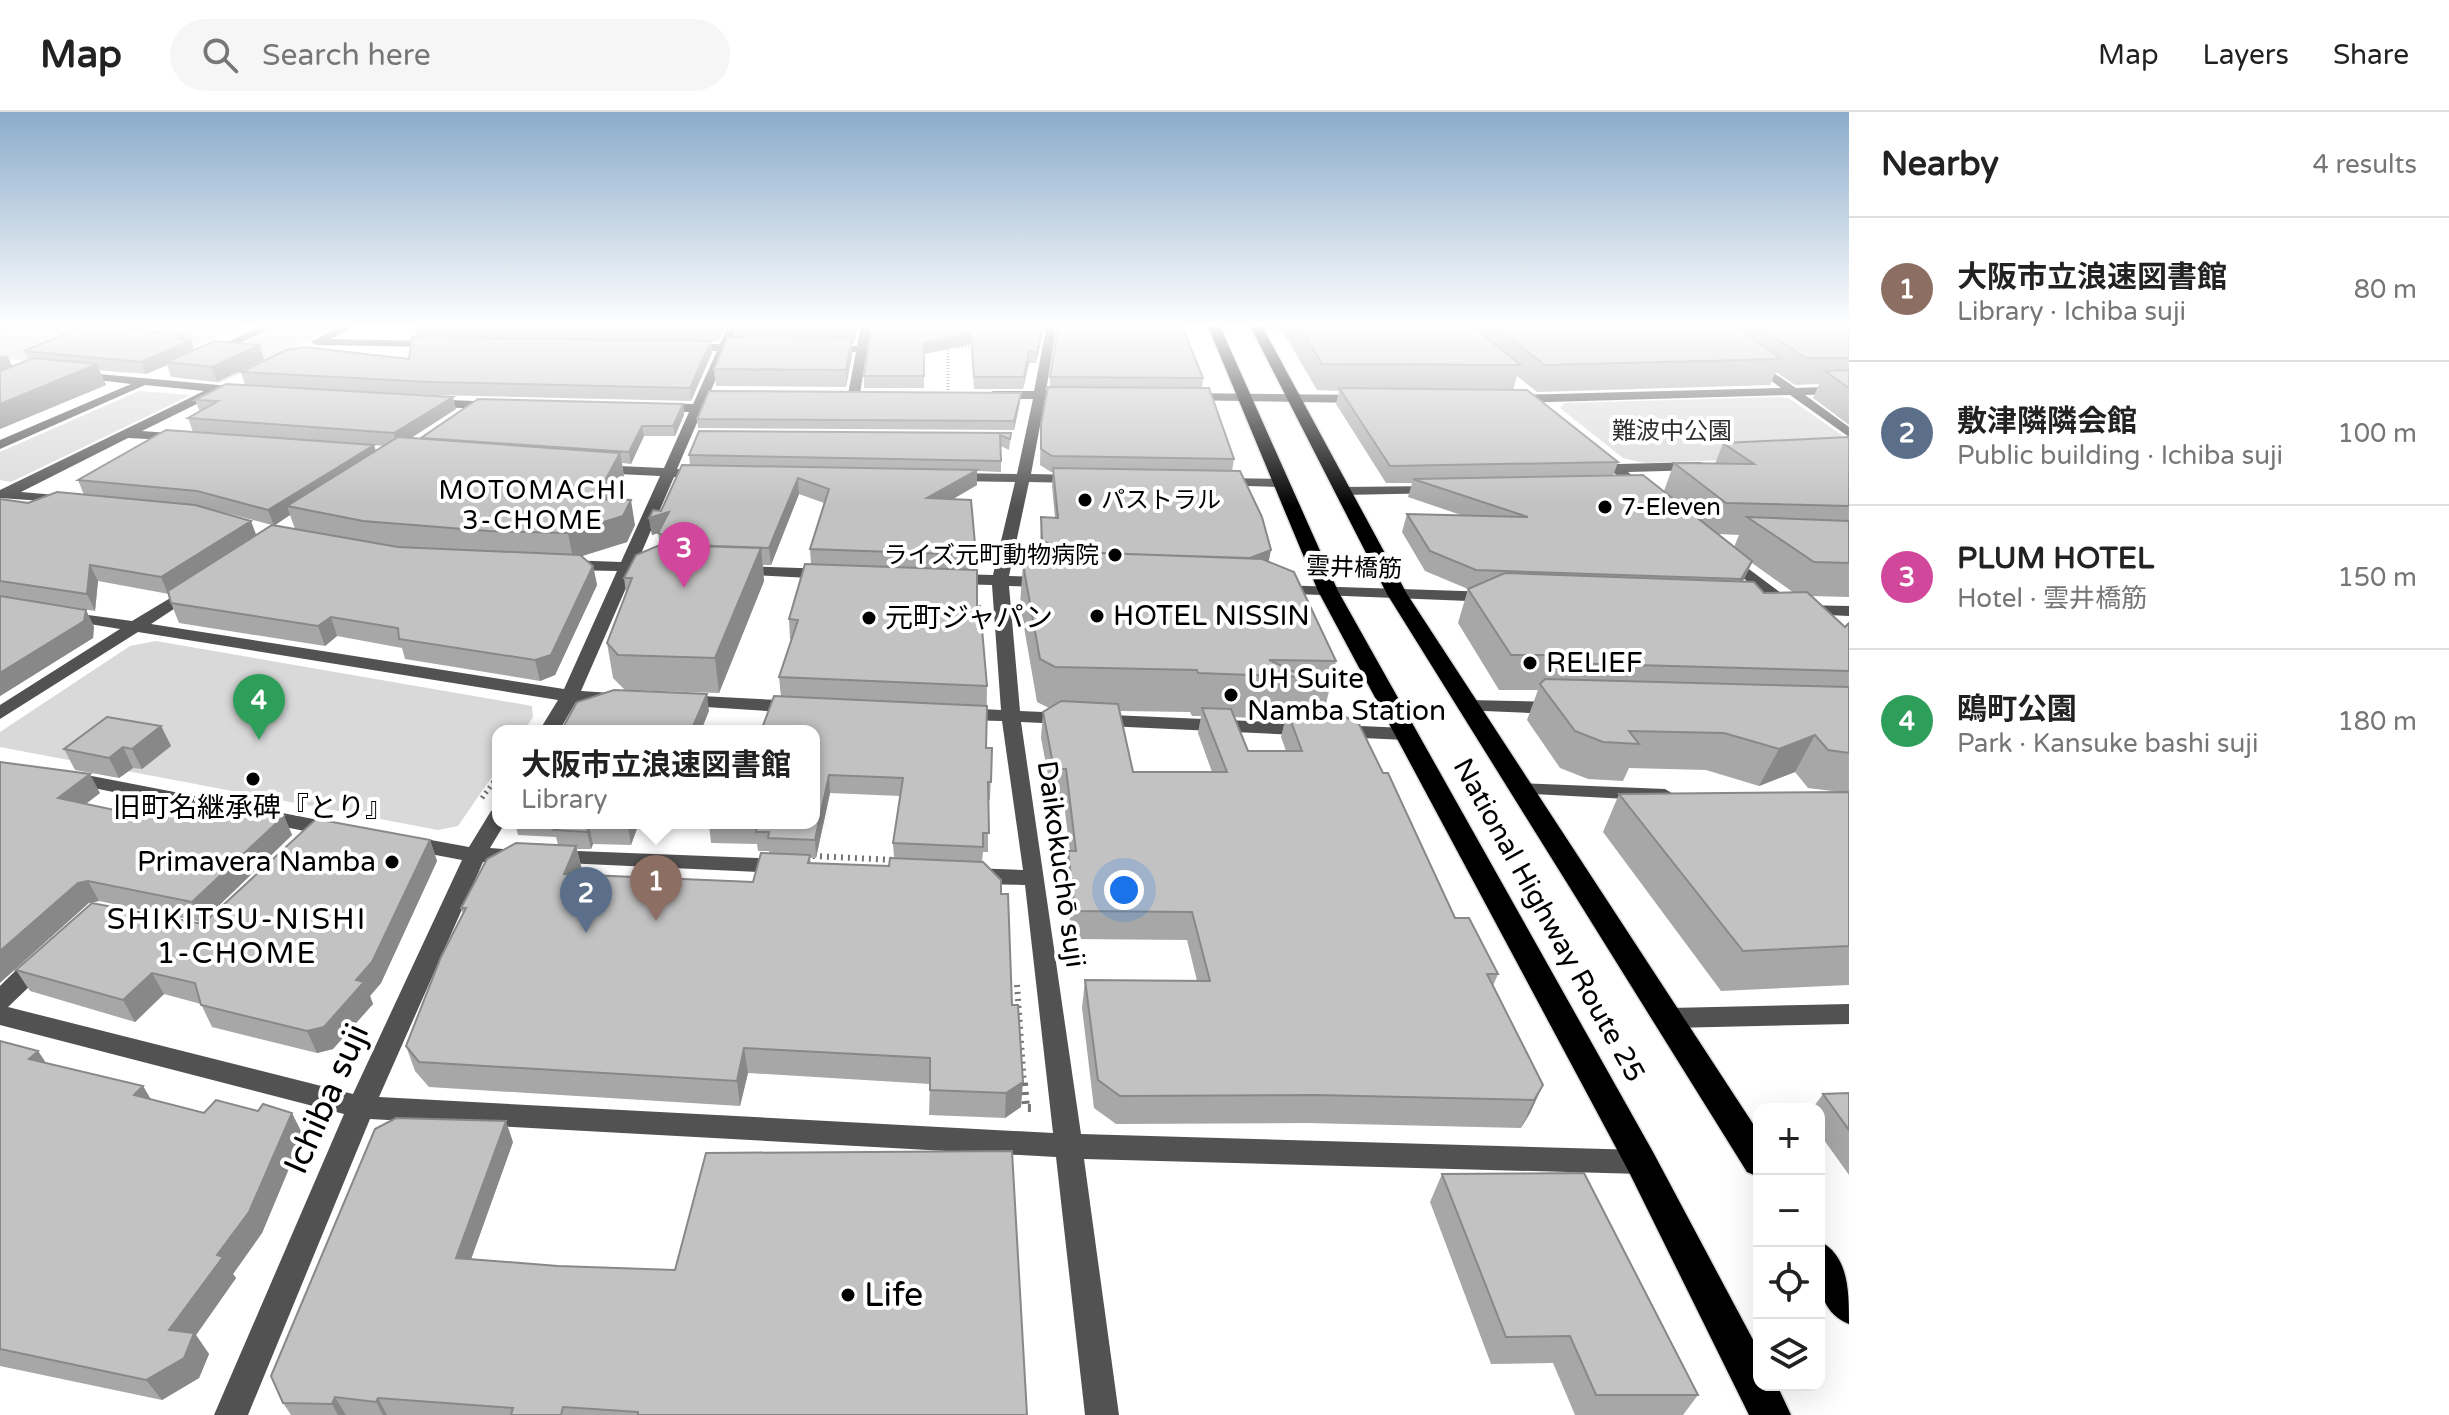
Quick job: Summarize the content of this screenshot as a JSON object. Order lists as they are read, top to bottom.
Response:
{
  "streets": {
    "highway": ["National Highway Route 25"],
    "street": ["雲井橋筋", "Daikokuchō suji", "Ichiba suji"]
  },
  "crossings": [
    ["雲井橋筋", "National Highway Route 25"]
  ],
  "districts": ["MOTOMACHI 3-CHOME", "SHIKITSU-NISHI 1-CHOME"],
  "parks": ["難波中公園"],
  "places": [
    "パストラル",
    "7-Eleven",
    "ライズ元町動物病院",
    "HOTEL NISSIN",
    "元町ジャパン",
    "RELIEF",
    "UH Suite Namba Station",
    "旧町名継承碑『とり』",
    "Primavera Namba",
    "Life"
  ],
  "page": {
    "header": "Map",
    "search": "Search here",
    "nav": ["Map", "Layers", "Share"],
    "heading": ["Nearby", "4 results"],
    "list": [
      {
        "mark": "1",
        "name": "大阪市立浪速図書館",
        "note": "Library · Ichiba suji",
        "value": "80 m"
      },
      {
        "mark": "2",
        "name": "敷津隣隣会館",
        "note": "Public building · Ichiba suji",
        "value": "100 m"
      },
      {
        "mark": "3",
        "name": "PLUM HOTEL",
        "note": "Hotel · 雲井橋筋",
        "value": "150 m"
      },
      {
        "mark": "4",
        "name": "鴎町公園",
        "note": "Park · Kansuke bashi suji",
        "value": "180 m"
      }
    ],
    "pins": [
      "3",
      "4",
      "1",
      "2"
    ],
    "popup": ["大阪市立浪速図書館", "Library"],
    "map_buttons": ["+", "−"]
  }
}
